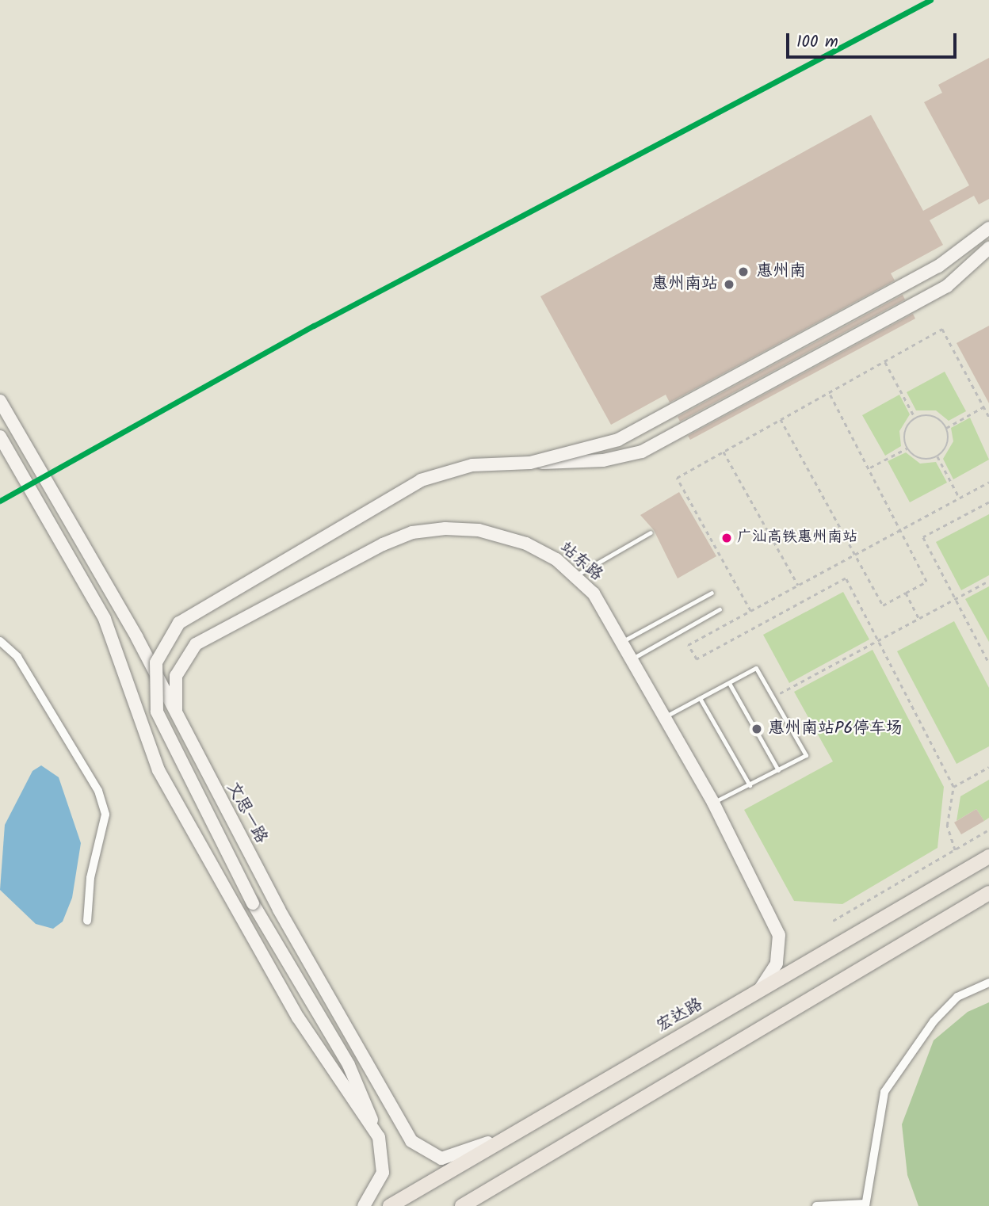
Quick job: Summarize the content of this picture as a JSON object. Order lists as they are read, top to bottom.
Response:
{
  "streets": {
    "main road": ["宏达路"],
    "street": ["站东路", "文思一路"]
  },
  "crossings": [
    ["站东路", "文思一路"],
    ["站东路", "宏达路"],
    ["文思一路", "宏达路"]
  ],
  "places": [
    "惠州南",
    "惠州南站",
    "广汕高铁惠州南站",
    "惠州南站P6停车场"
  ],
  "scale_bar": "100 m"
}
